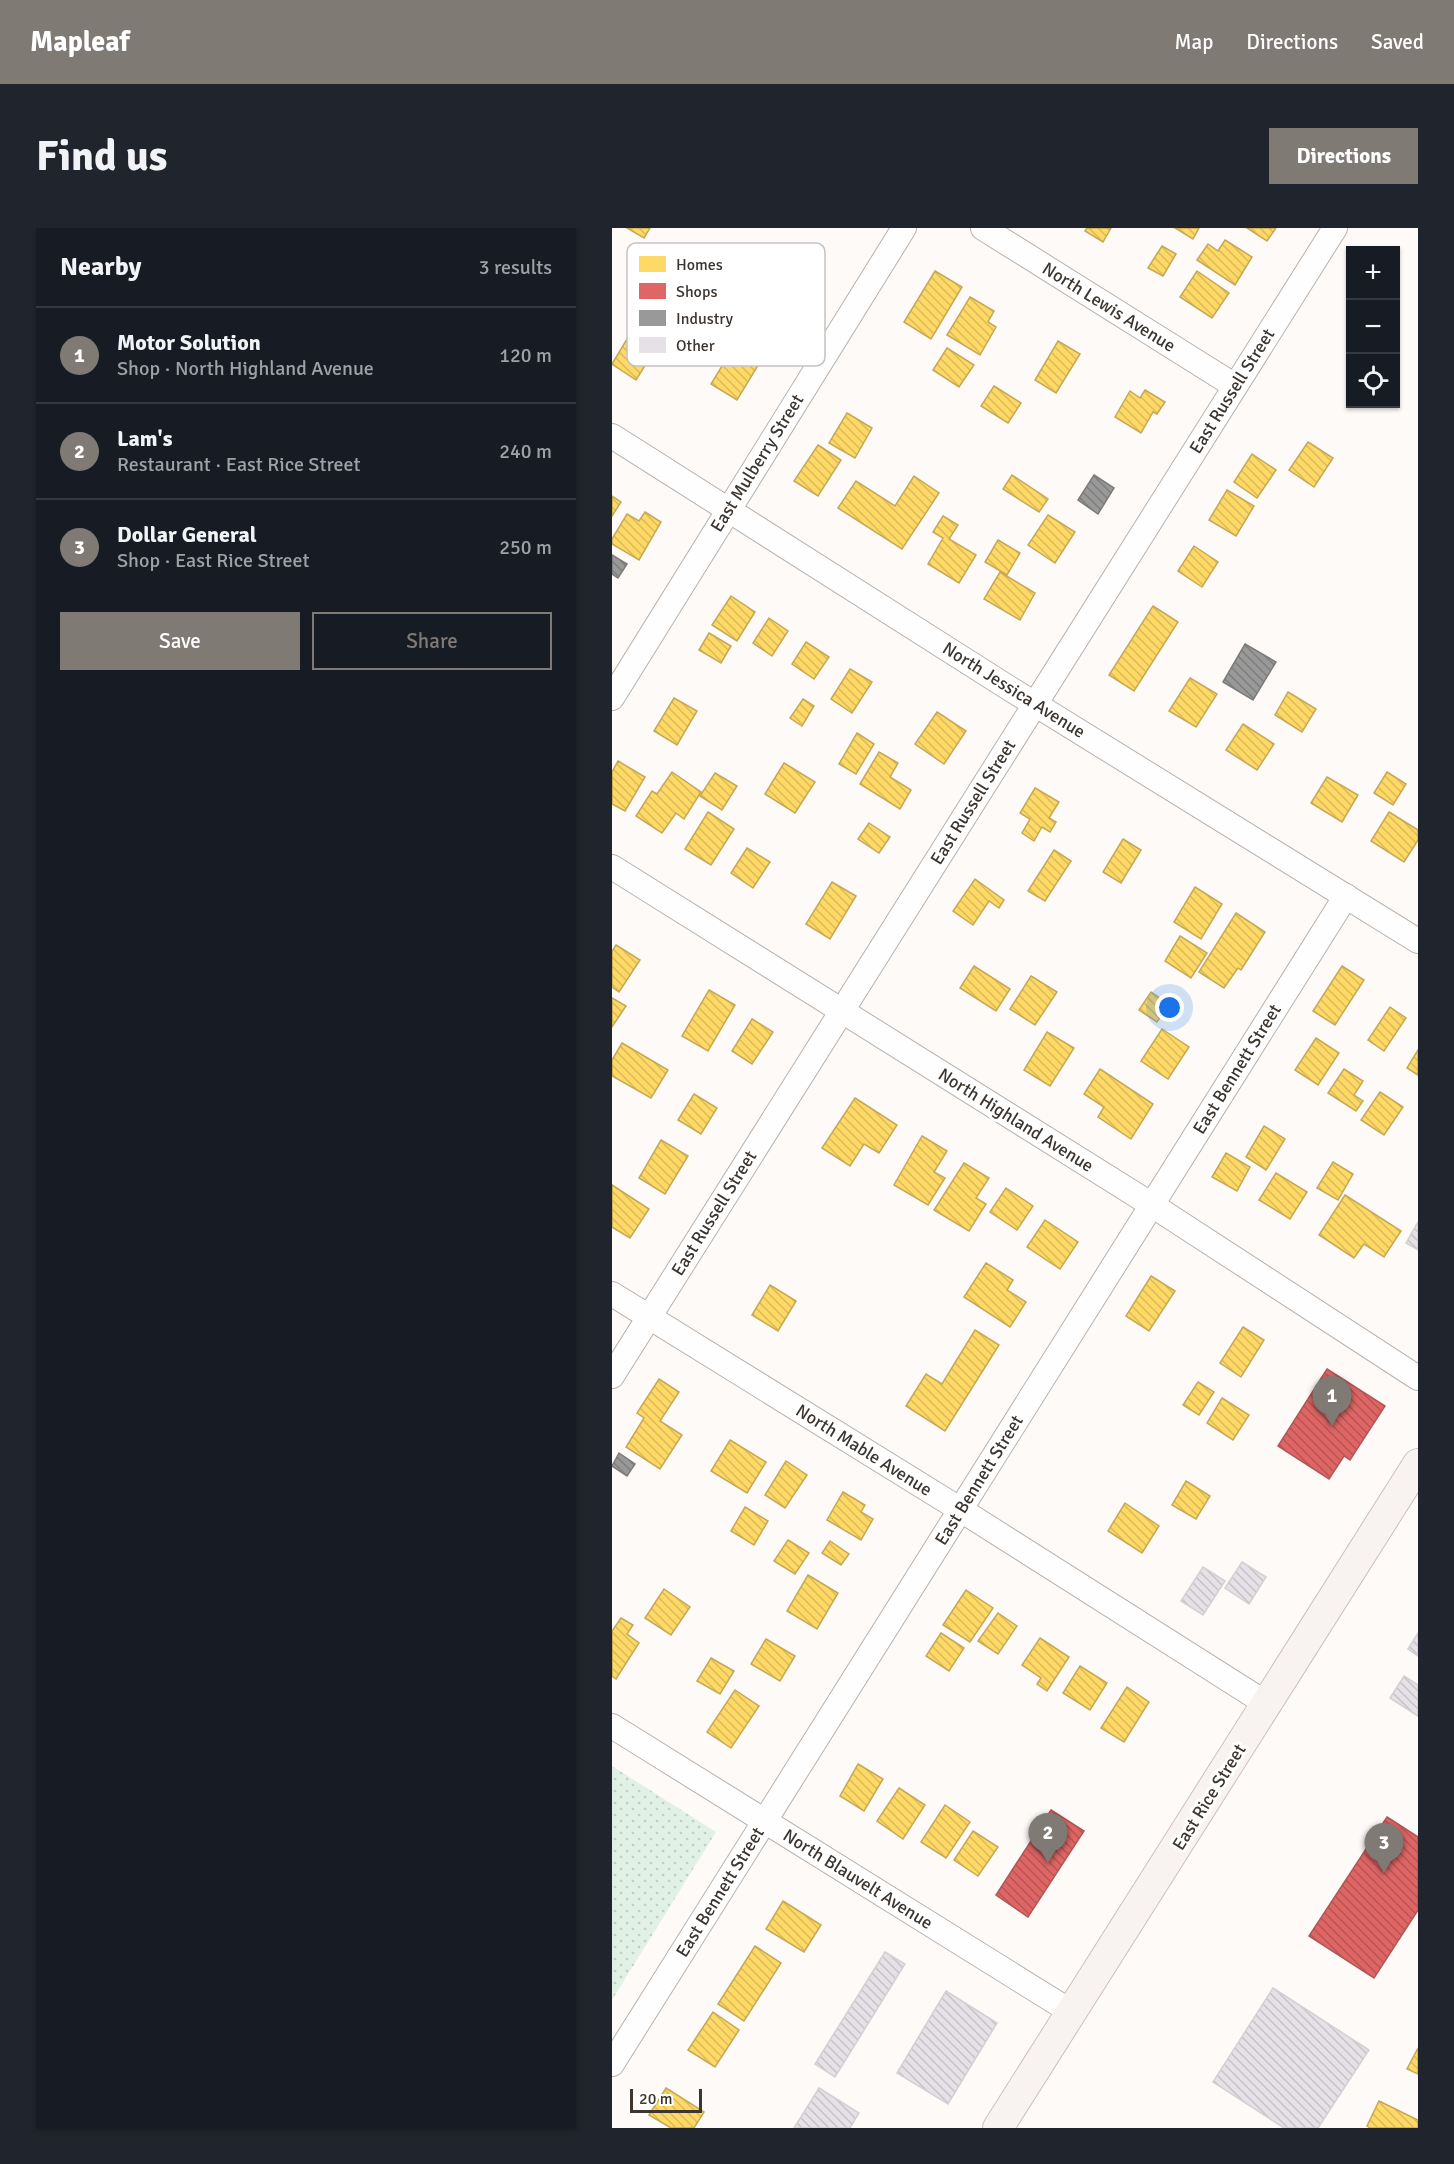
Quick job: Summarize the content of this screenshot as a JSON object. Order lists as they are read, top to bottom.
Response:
{
  "streets": {
    "main road": ["East Rice Street"],
    "street": [
      "North Lewis Avenue",
      "East Russell Street",
      "East Mulberry Street",
      "North Jessica Avenue",
      "East Bennett Street",
      "North Highland Avenue",
      "North Mable Avenue",
      "North Blauvelt Avenue"
    ]
  },
  "crossings": [
    ["North Lewis Avenue", "East Russell Street"],
    ["East Russell Street", "North Jessica Avenue"],
    ["East Russell Street", "North Highland Avenue"],
    ["East Russell Street", "North Mable Avenue"],
    ["East Mulberry Street", "North Jessica Avenue"],
    ["North Jessica Avenue", "East Bennett Street"],
    ["East Bennett Street", "North Highland Avenue"],
    ["East Bennett Street", "North Mable Avenue"],
    ["East Bennett Street", "North Blauvelt Avenue"],
    ["North Mable Avenue", "East Rice Street"],
    ["East Rice Street", "North Blauvelt Avenue"]
  ],
  "legend": [
    "Homes",
    "Shops",
    "Industry",
    "Other"
  ],
  "scale_bar": "20 m",
  "page": {
    "header": "Mapleaf",
    "nav": ["Map", "Directions", "Saved"],
    "buttons": [
      "Directions",
      ["Save", "Share"]
    ],
    "title": "Find us",
    "heading": ["Nearby", "3 results"],
    "map_buttons": ["+", "−"],
    "list": [
      {
        "mark": "1",
        "name": "Motor Solution",
        "note": "Shop · North Highland Avenue",
        "value": "120 m"
      },
      {
        "mark": "2",
        "name": "Lam's",
        "note": "Restaurant · East Rice Street",
        "value": "240 m"
      },
      {
        "mark": "3",
        "name": "Dollar General",
        "note": "Shop · East Rice Street",
        "value": "250 m"
      }
    ],
    "pins": ["1", "2", "3"],
    "scale": "20 m"
  }
}
